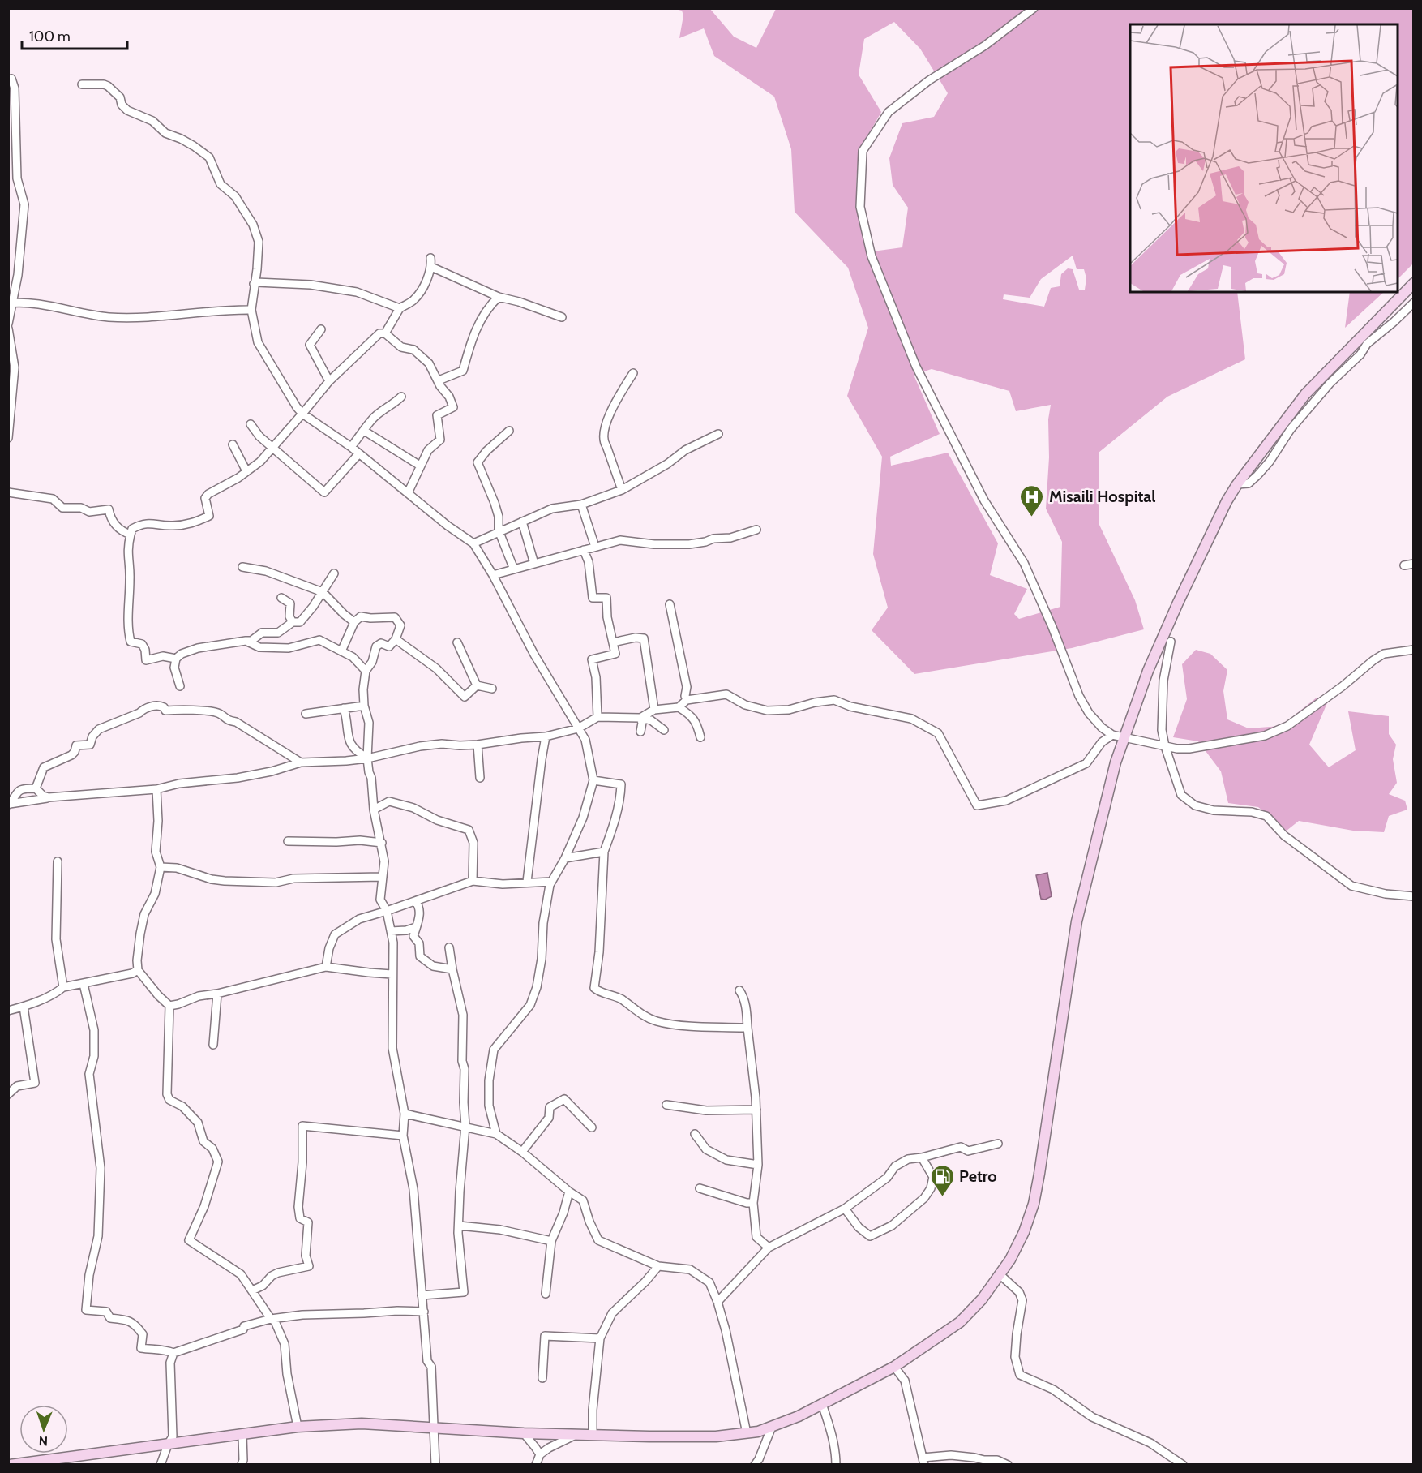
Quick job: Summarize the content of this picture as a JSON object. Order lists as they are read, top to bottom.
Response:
{
  "places": {
    "hospital": ["Misaili Hospital"],
    "fuel station": ["Petro"]
  },
  "scale_bar": "100 m",
  "north": "bottom"
}
